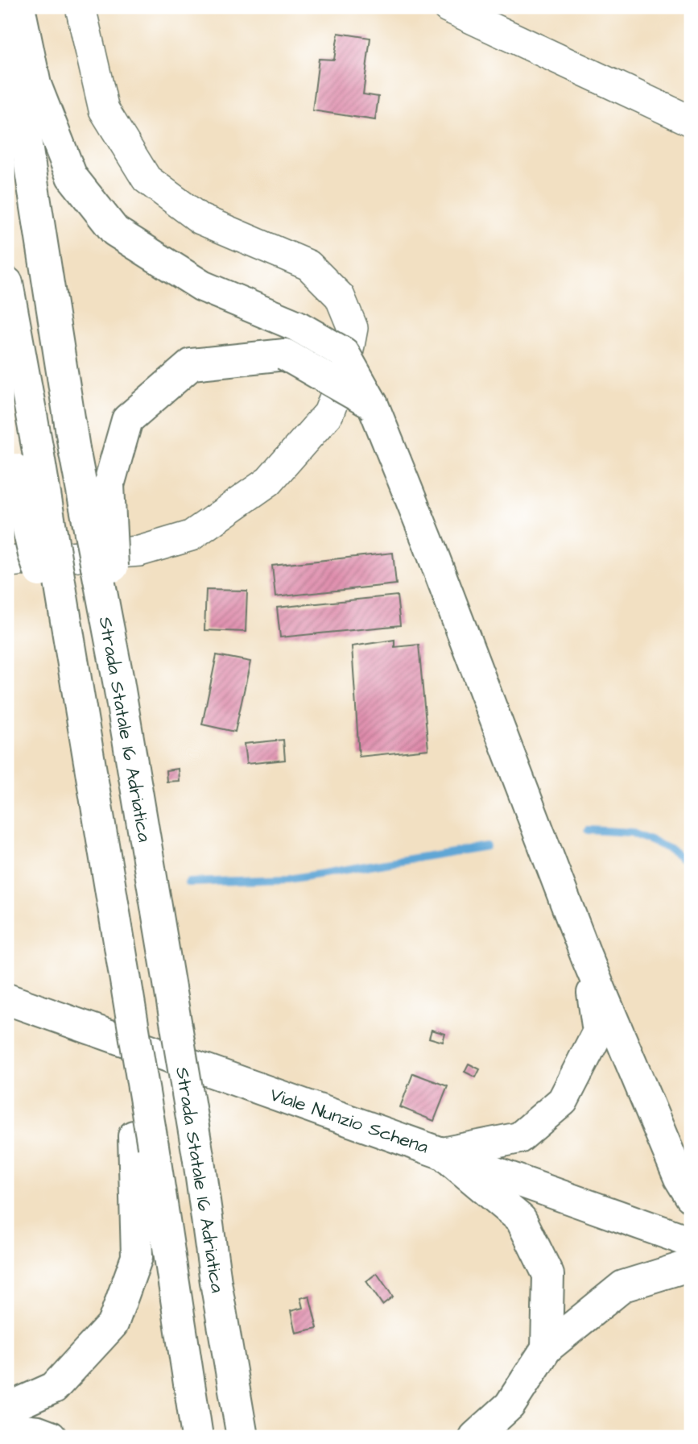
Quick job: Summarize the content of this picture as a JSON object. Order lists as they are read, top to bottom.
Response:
{
  "streets": {
    "main road": ["Strada Statale 16 Adriatica", "Viale Nunzio Schena"]
  }
}
